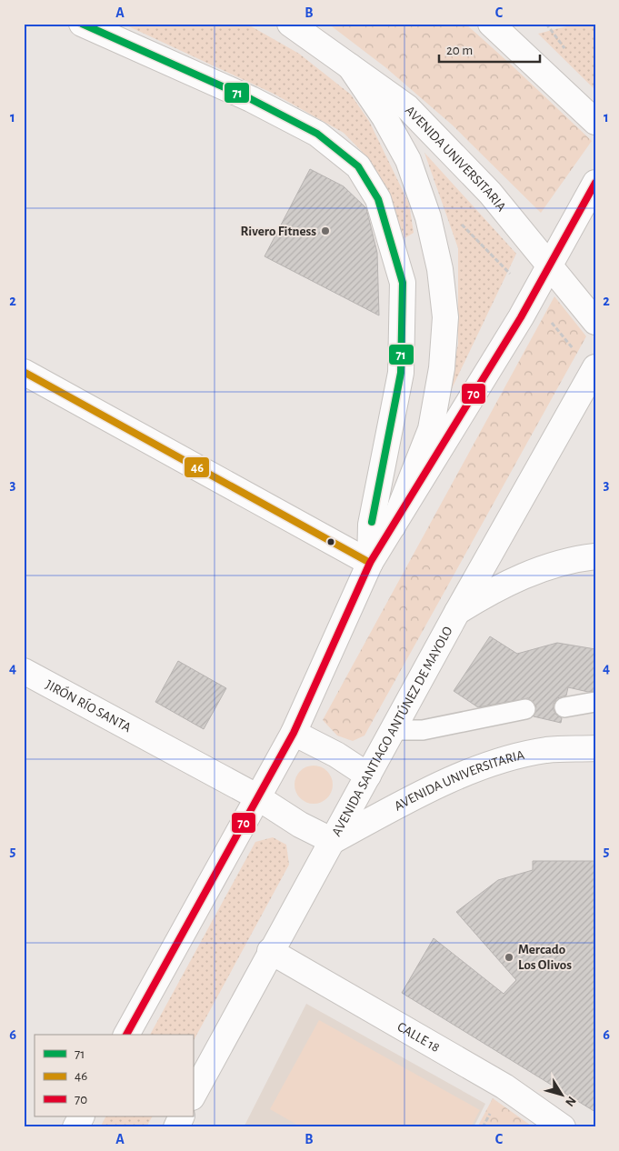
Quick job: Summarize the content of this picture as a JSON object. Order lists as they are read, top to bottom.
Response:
{
  "streets": {
    "main road": [
      "AVENIDA UNIVERSITARIA",
      "JIRÓN RÍO SANTA",
      "AVENIDA SANTIAGO ANTÚNEZ DE MAYOLO",
      "CALLE 18"
    ]
  },
  "crossings": [
    ["AVENIDA UNIVERSITARIA", "JIRÓN RÍO SANTA"],
    ["AVENIDA UNIVERSITARIA", "AVENIDA SANTIAGO ANTÚNEZ DE MAYOLO"],
    ["JIRÓN RÍO SANTA", "AVENIDA SANTIAGO ANTÚNEZ DE MAYOLO"],
    ["AVENIDA SANTIAGO ANTÚNEZ DE MAYOLO", "CALLE 18"]
  ],
  "places": ["Rivero Fitness", "Mercado Los Olivos"],
  "lines": ["transit line 71", "transit line 70", "transit line 46"],
  "legend": ["71", "46", "70"],
  "scale_bar": "20 m",
  "north": "bottom right",
  "grid": {
    "columns": ["A", "B", "C"],
    "rows": [
      "1",
      "2",
      "3",
      "4",
      "5",
      "6"
    ]
  }
}
